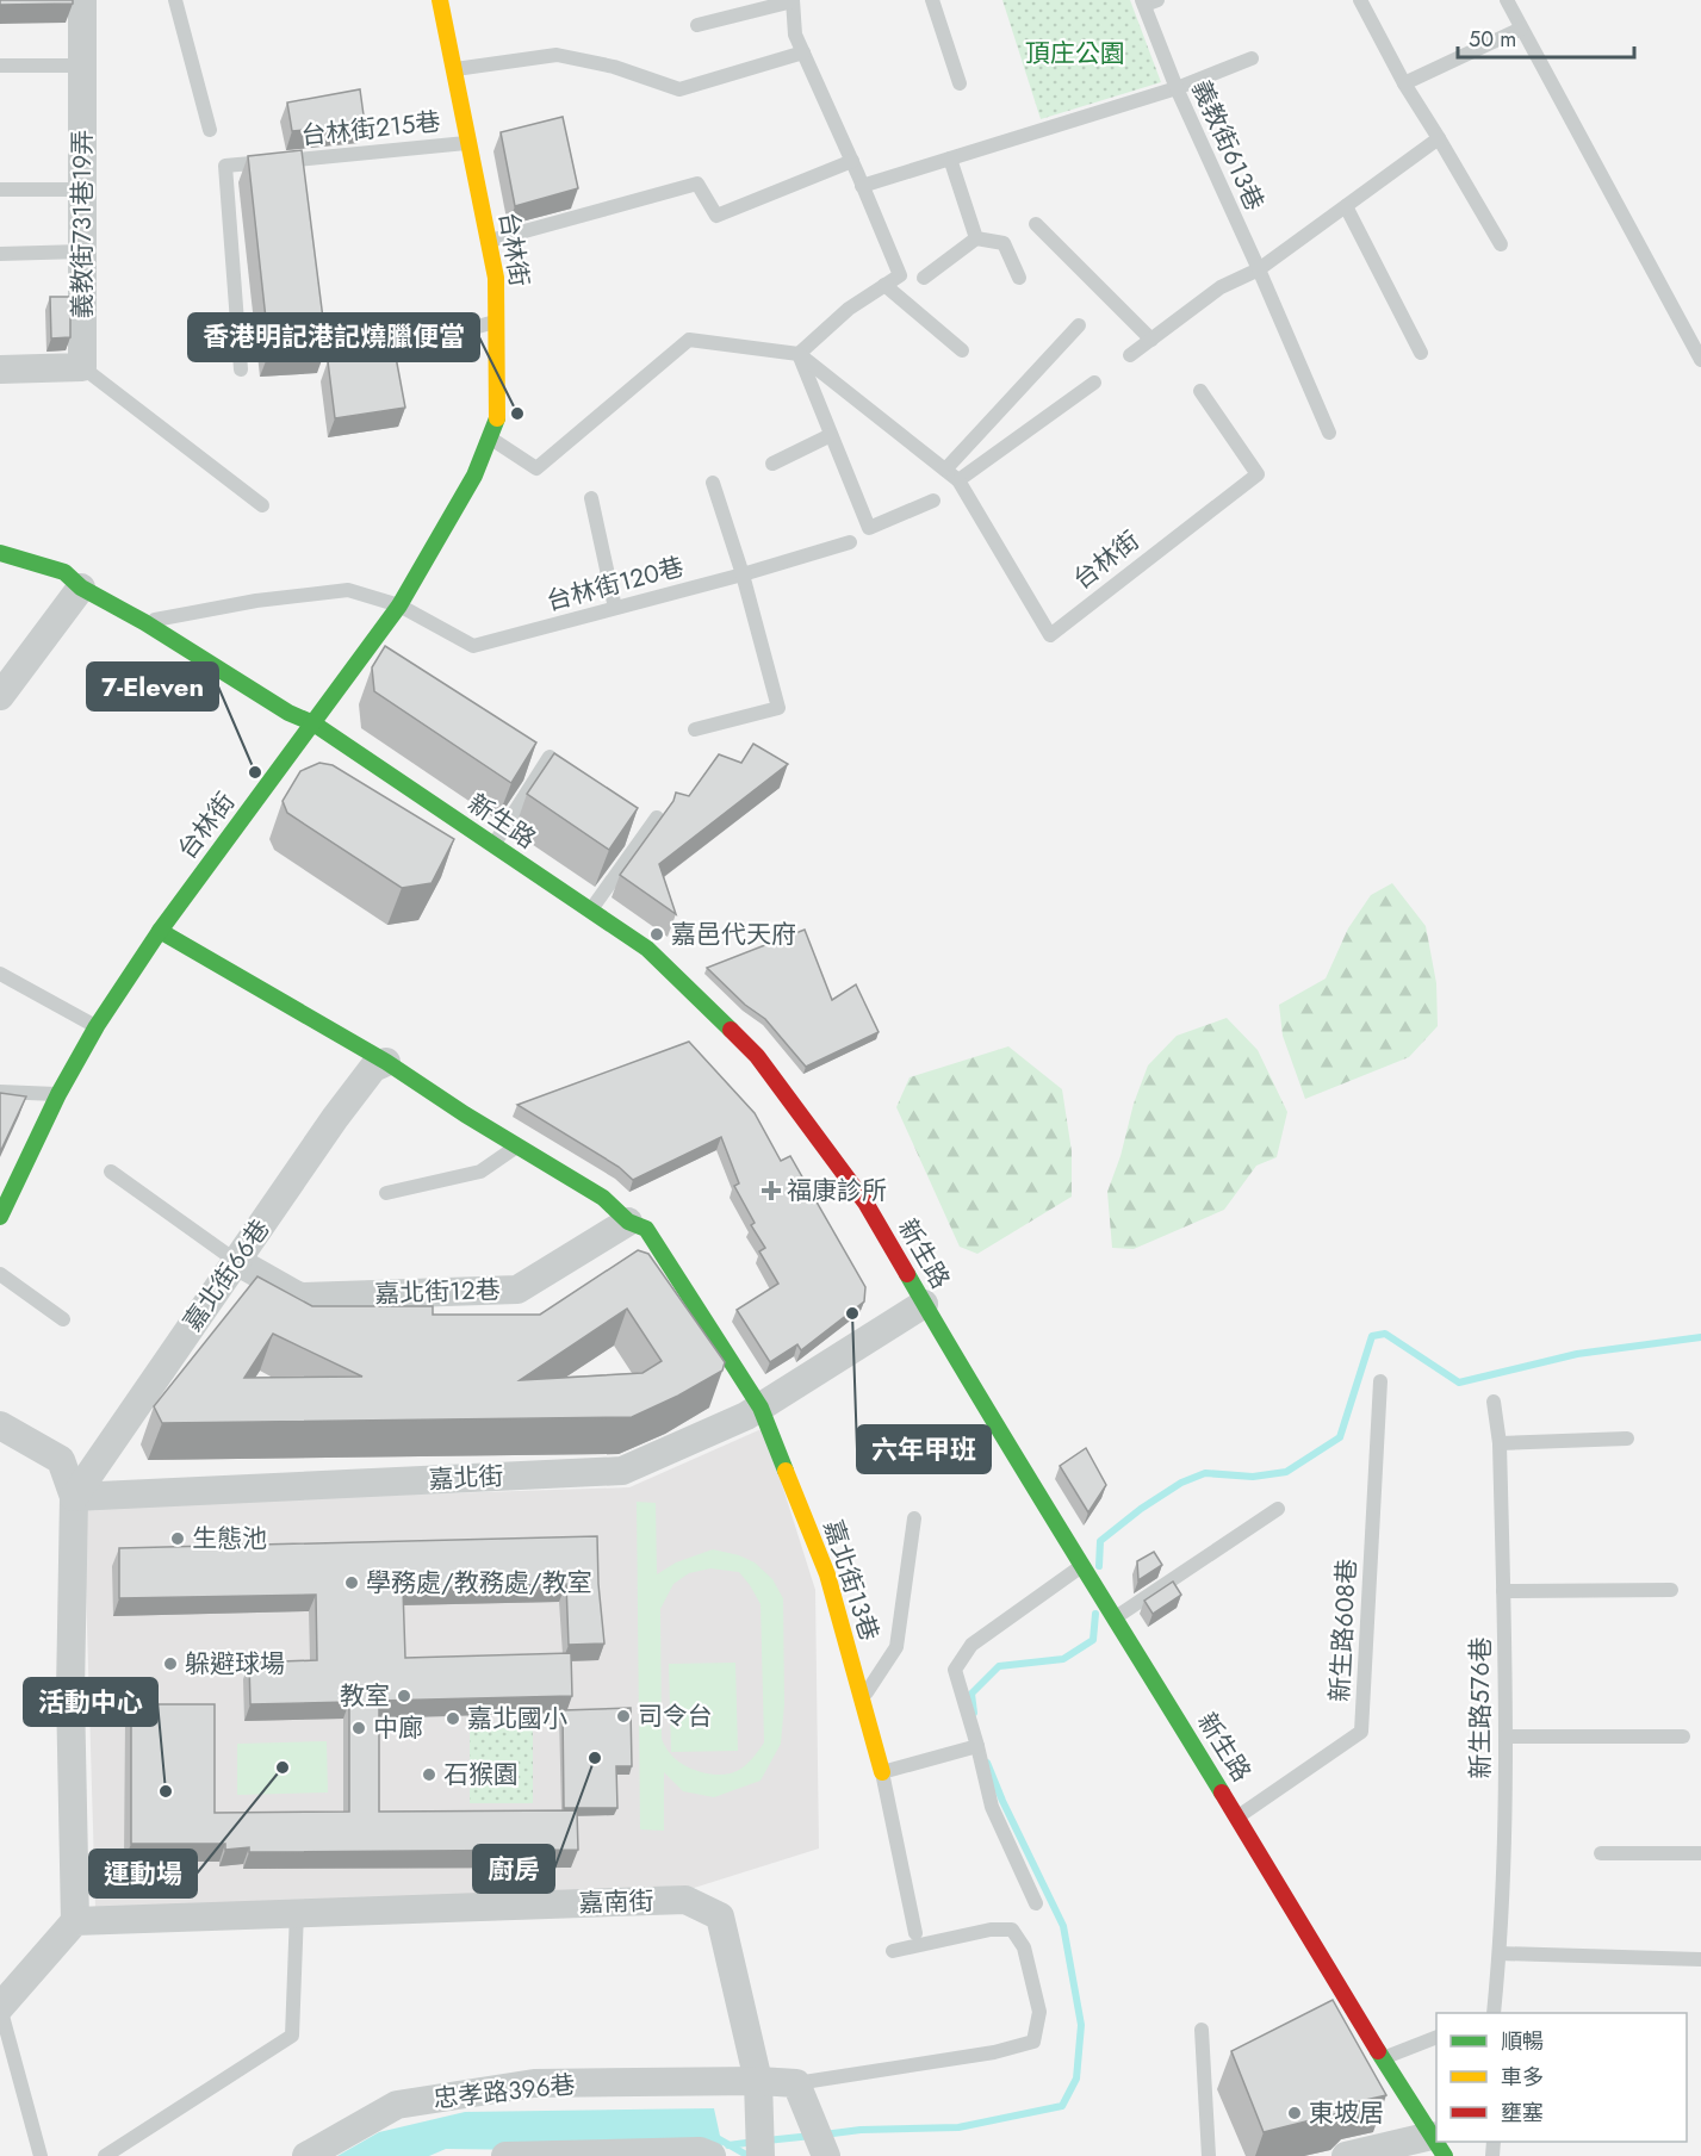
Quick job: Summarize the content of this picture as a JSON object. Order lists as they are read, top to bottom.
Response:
{
  "streets": {
    "street": [
      "義教街731巷19弄",
      "台林街",
      "新生路",
      "嘉北街66巷",
      "嘉北街12巷",
      "嘉北街",
      "嘉北街13巷",
      "嘉南街",
      "忠孝路396巷"
    ],
    "lane": [
      "台林街215巷",
      "義教街613巷",
      "台林街120巷",
      "新生路608巷",
      "新生路576巷"
    ]
  },
  "crossings": [
    ["台林街215巷", "台林街"],
    ["台林街", "台林街120巷"],
    ["台林街", "新生路"],
    ["台林街120巷", "新生路"],
    ["新生路", "嘉北街"],
    ["新生路", "新生路608巷"],
    ["嘉北街66巷", "嘉北街12巷"],
    ["嘉北街66巷", "嘉北街"],
    ["嘉北街", "嘉北街13巷"],
    ["嘉南街", "忠孝路396巷"]
  ],
  "parks": ["頂庄公園"],
  "places": {
    "other": [
      "香港明記港記燒臘便當",
      "7-Eleven",
      "嘉邑代天府",
      "六年甲班",
      "生態池",
      "學務處/教務處/教室",
      "躲避球場",
      "教室",
      "司令台",
      "嘉北國小",
      "中廊",
      "廚房",
      "運動場",
      "石猴園",
      "活動中心",
      "東坡居"
    ],
    "health": ["福康診所"]
  },
  "legend": ["順暢", "車多", "壅塞"],
  "scale_bar": "50 m"
}
